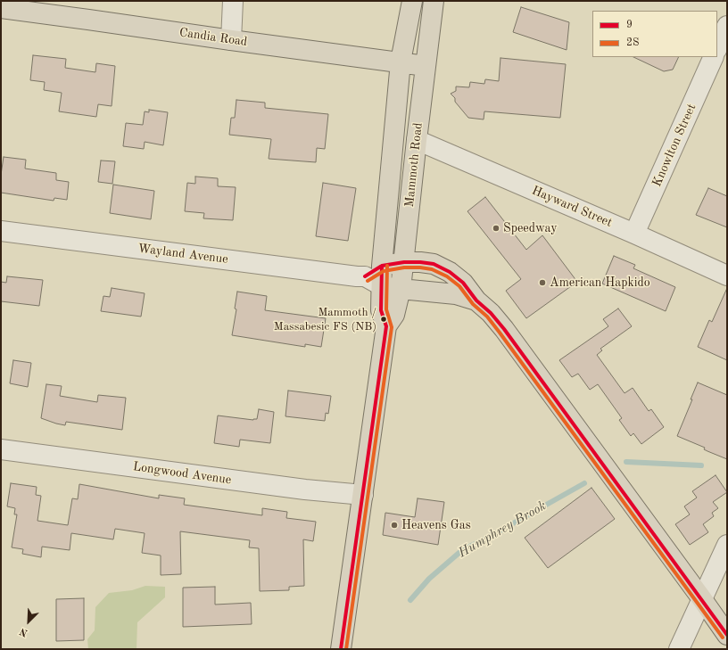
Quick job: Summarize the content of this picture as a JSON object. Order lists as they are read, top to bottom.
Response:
{
  "streets": {
    "main road": ["Candia Road", "Mammoth Road"],
    "street": [
      "Knowlton Street",
      "Hayward Street",
      "Wayland Avenue",
      "Longwood Avenue"
    ]
  },
  "crossings": [
    ["Candia Road", "Mammoth Road"],
    ["Knowlton Street", "Hayward Street"],
    ["Mammoth Road", "Hayward Street"],
    ["Mammoth Road", "Wayland Avenue"],
    ["Mammoth Road", "Longwood Avenue"]
  ],
  "water": ["Humphrey Brook"],
  "places": [
    "Speedway",
    "American Hapkido",
    "Mammoth / Massabesic FS (NB)",
    "Heavens Gas"
  ],
  "lines": ["transit line 9", "transit line 2S"],
  "legend": ["9", "2S"],
  "north": "bottom left"
}
